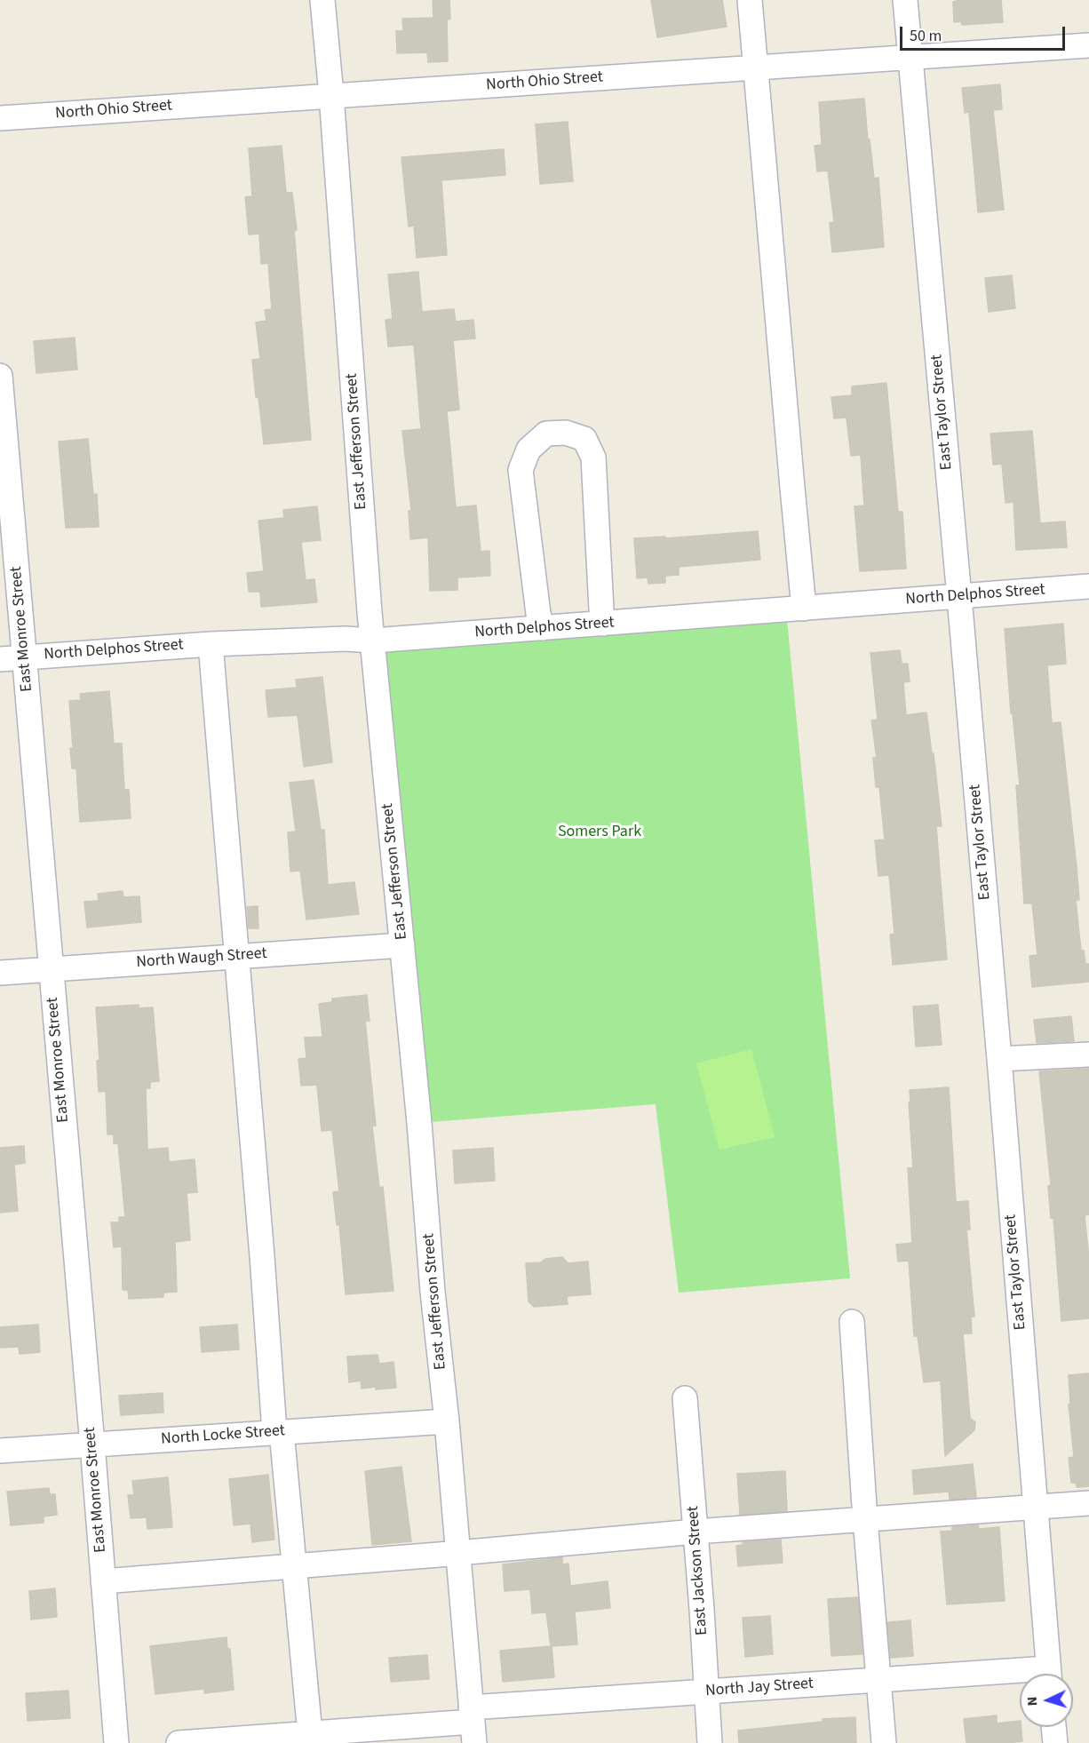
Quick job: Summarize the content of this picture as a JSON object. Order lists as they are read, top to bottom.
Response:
{
  "streets": {
    "street": [
      "North Ohio Street",
      "East Taylor Street",
      "East Jefferson Street",
      "North Delphos Street",
      "East Monroe Street",
      "North Waugh Street",
      "North Locke Street",
      "East Jackson Street",
      "North Jay Street"
    ]
  },
  "crossings": [
    ["North Ohio Street", "East Taylor Street"],
    ["North Ohio Street", "East Jefferson Street"],
    ["East Taylor Street", "North Delphos Street"],
    ["East Jefferson Street", "North Delphos Street"],
    ["East Jefferson Street", "North Waugh Street"],
    ["East Jefferson Street", "North Locke Street"],
    ["East Jefferson Street", "North Jay Street"],
    ["North Delphos Street", "East Monroe Street"],
    ["East Monroe Street", "North Waugh Street"],
    ["East Monroe Street", "North Locke Street"],
    ["East Jackson Street", "North Jay Street"]
  ],
  "parks": ["Somers Park"],
  "scale_bar": "50 m",
  "north": "left"
}
